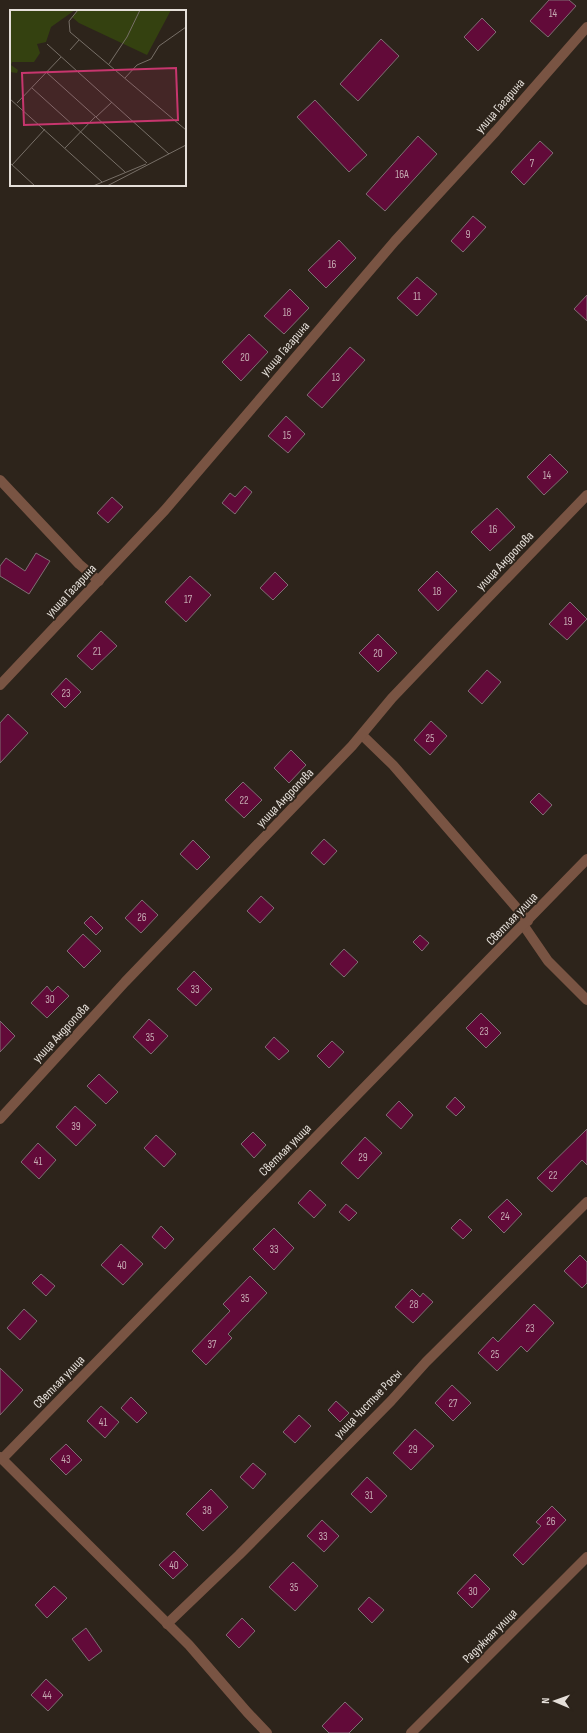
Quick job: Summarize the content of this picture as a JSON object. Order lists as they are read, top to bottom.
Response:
{
  "streets": {
    "street": [
      "улица Гагарина",
      "улица Андропова",
      "Светлая улица",
      "улица Чистые Росы",
      "Радужная улица"
    ]
  },
  "house_numbers": [
    "14",
    "7",
    "16А",
    "9",
    "16",
    "11",
    "18",
    "20",
    "13",
    "15",
    "14",
    "16",
    "18",
    "17",
    "19",
    "21",
    "20",
    "23",
    "25",
    "22",
    "26",
    "33",
    "30",
    "23",
    "35",
    "39",
    "29",
    "41",
    "22",
    "24",
    "33",
    "40",
    "35",
    "28",
    "23",
    "37",
    "25",
    "27",
    "41",
    "29",
    "43",
    "31",
    "38",
    "26",
    "33",
    "40",
    "35",
    "30",
    "44"
  ],
  "north": "left"
}
